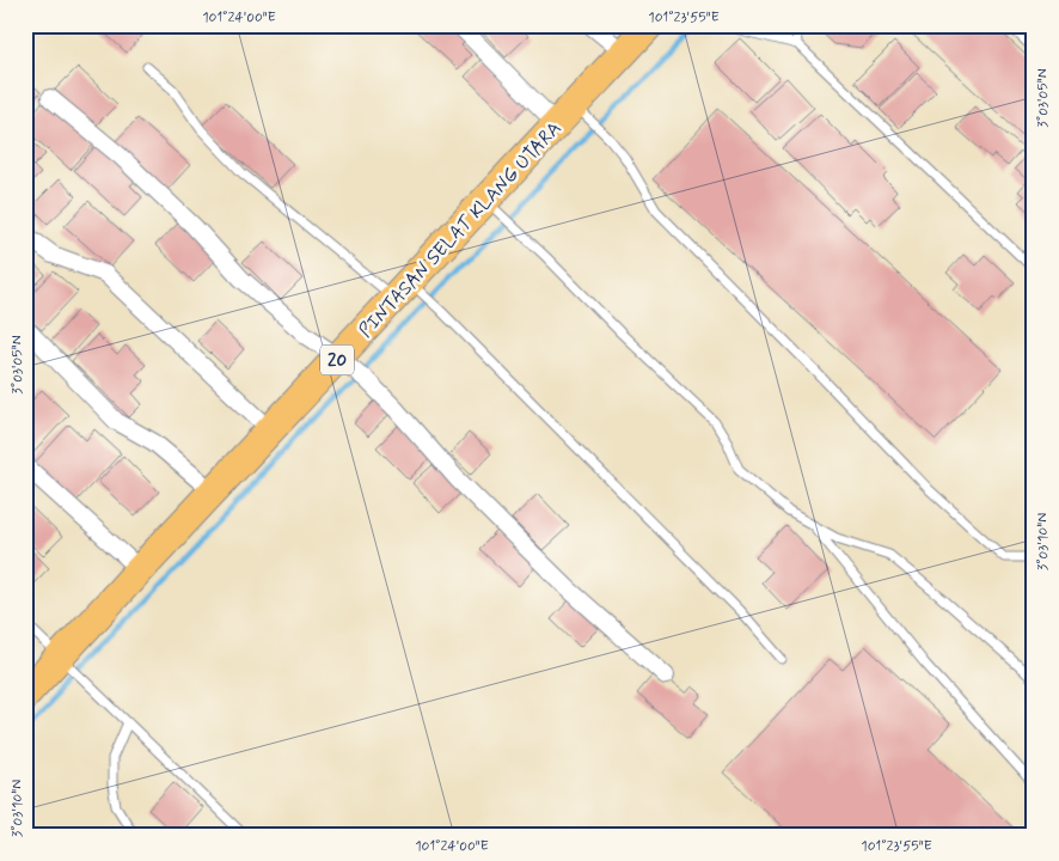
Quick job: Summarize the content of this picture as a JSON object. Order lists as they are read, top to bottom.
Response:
{
  "streets": {
    "highway": ["PINTASAN SELAT KLANG UTARA", "20"]
  },
  "coordinates": [
    "101°24'00\"E",
    "101°23'55\"E",
    "3°03'05\"N",
    "3°03'10\"N"
  ]
}
